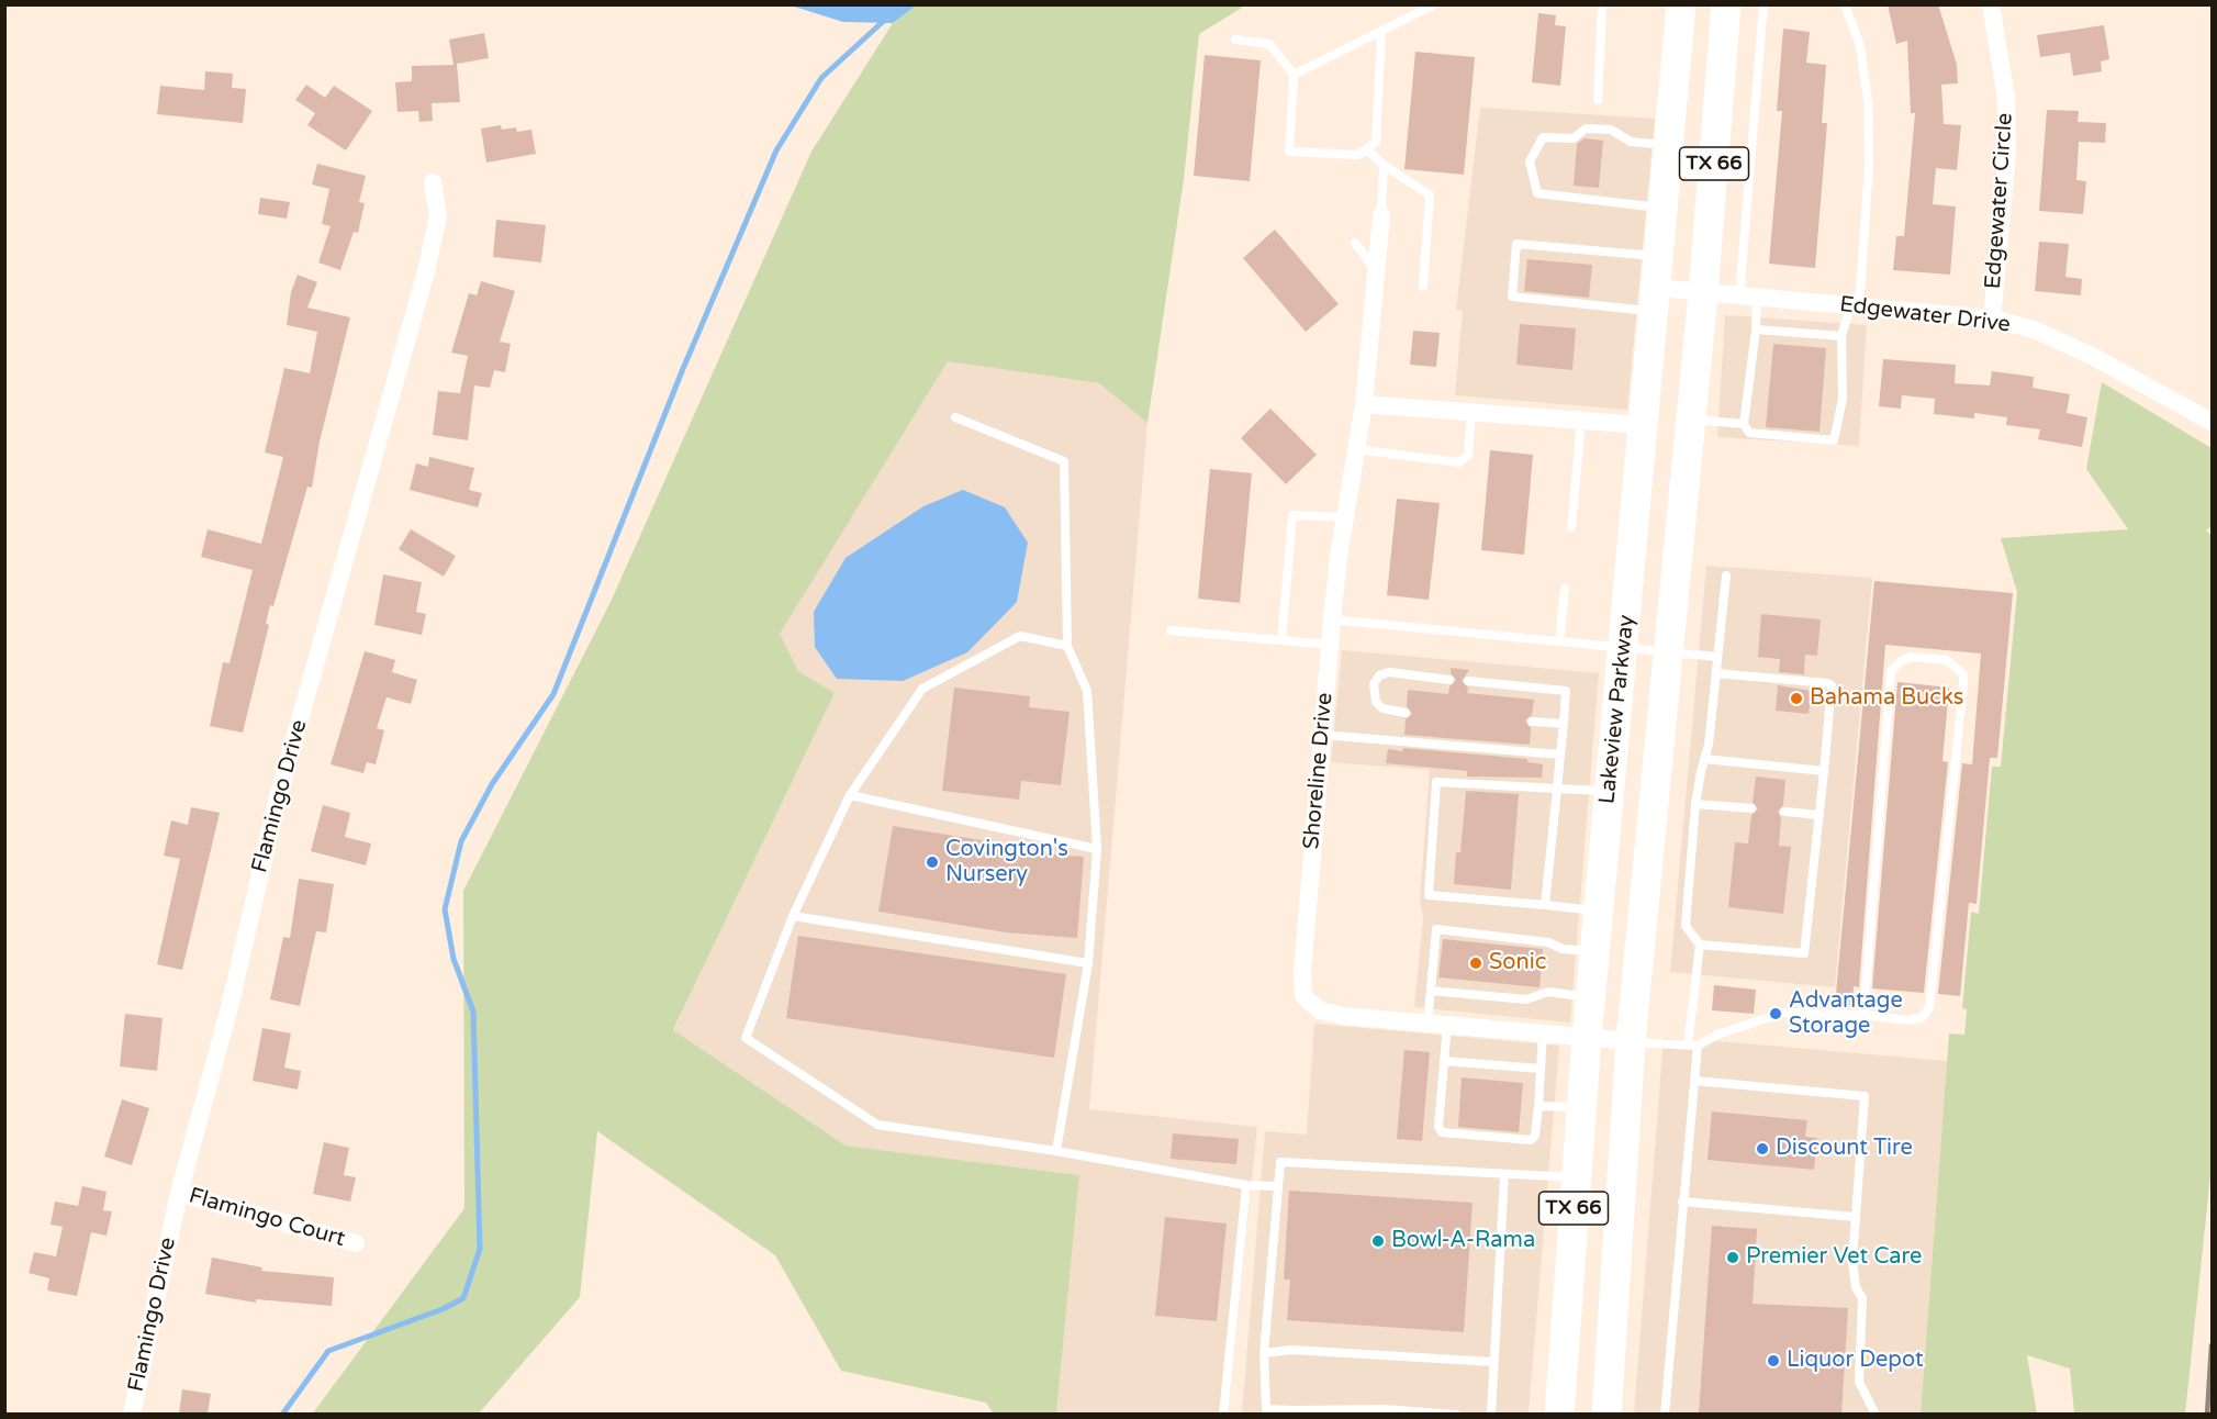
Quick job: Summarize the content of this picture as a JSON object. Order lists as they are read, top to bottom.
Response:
{
  "streets": {
    "main road": ["TX 66", "Lakeview Parkway"],
    "street": [
      "Edgewater Circle",
      "Edgewater Drive",
      "Shoreline Drive",
      "Flamingo Drive",
      "Flamingo Court"
    ]
  },
  "crossings": [
    ["Edgewater Circle", "Edgewater Drive"],
    ["Edgewater Drive", "Lakeview Parkway"],
    ["Lakeview Parkway", "Shoreline Drive"],
    ["Flamingo Drive", "Flamingo Court"]
  ],
  "places": [
    "Bahama Bucks",
    "Covington's Nursery",
    "Sonic",
    "Advantage Storage",
    "Discount Tire",
    "Bowl-A-Rama",
    "Premier Vet Care",
    "Liquor Depot"
  ]
}
